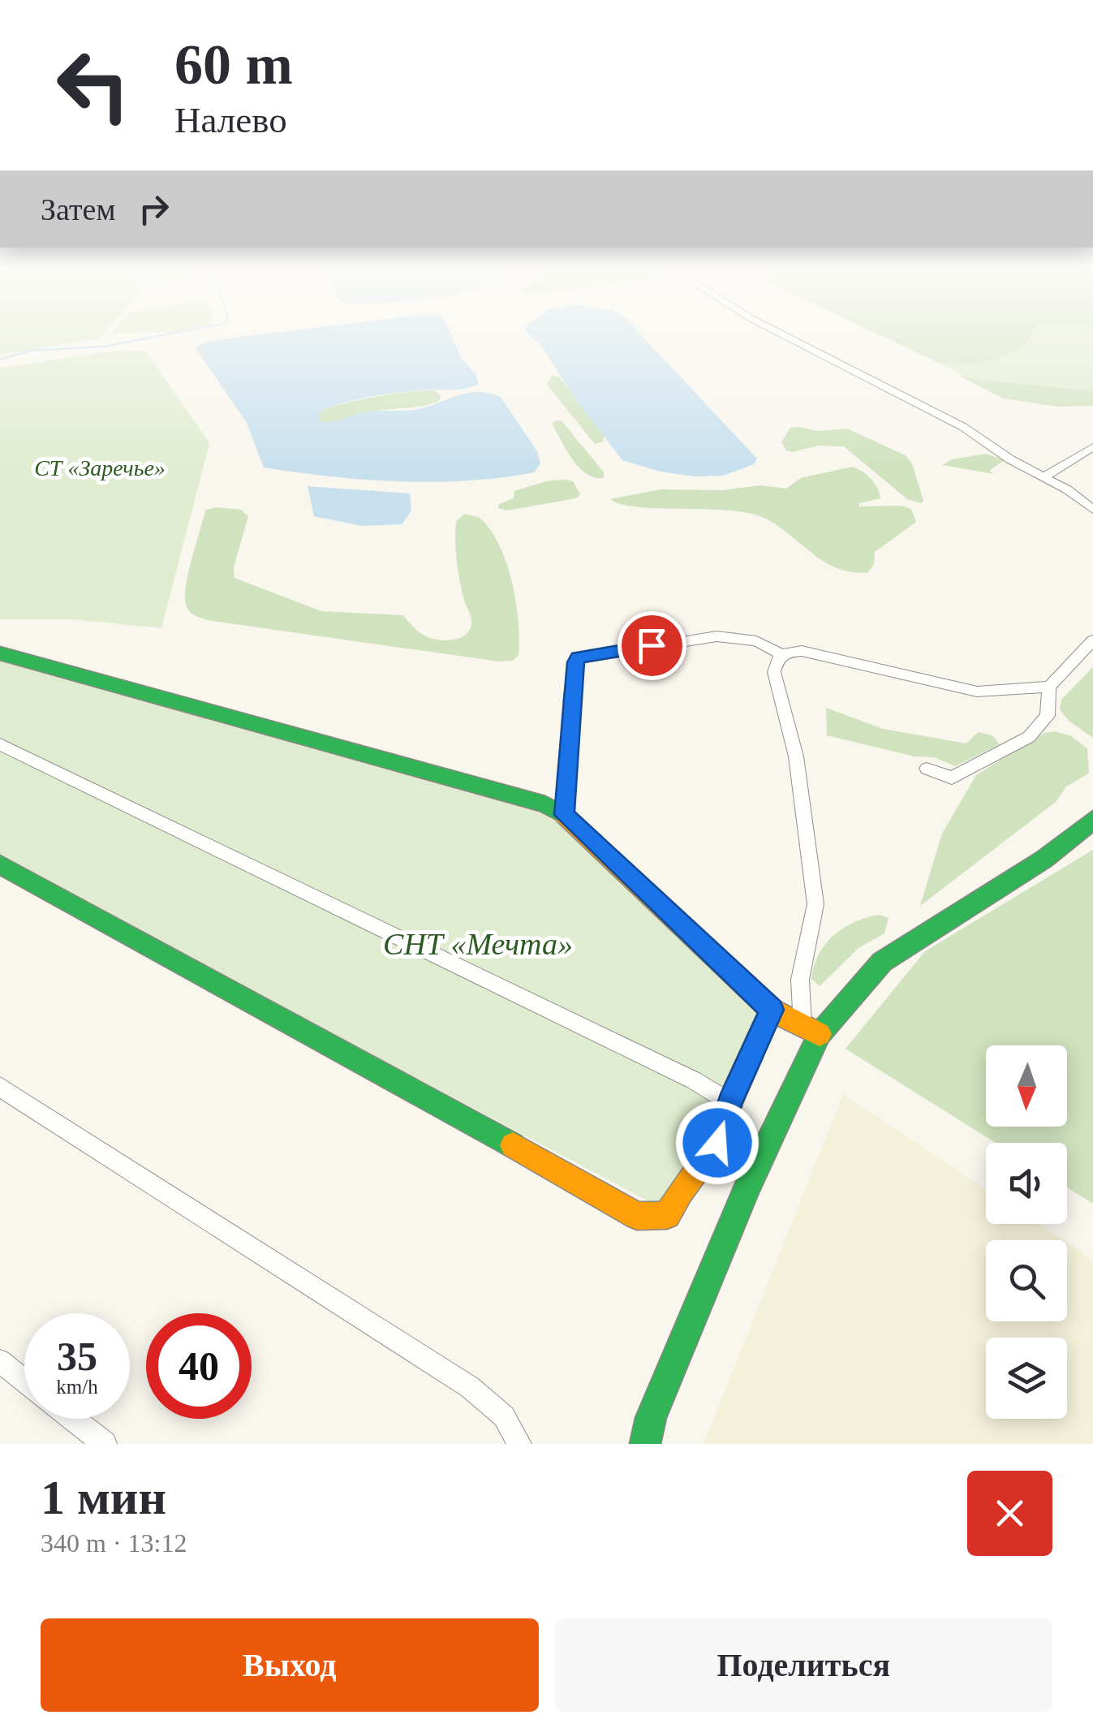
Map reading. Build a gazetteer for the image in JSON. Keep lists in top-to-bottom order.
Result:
{
  "parks": ["СТ «Заречье»", "СНТ «Мечта»"],
  "north": "bottom",
  "page": {
    "turn": ["60 m", "Налево"],
    "then": "Затем",
    "speed": "35 km/h",
    "limit": "40",
    "heading": ["1 мин", "340 m · 13:12"],
    "buttons": ["Выход", "Поделиться"]
  }
}
